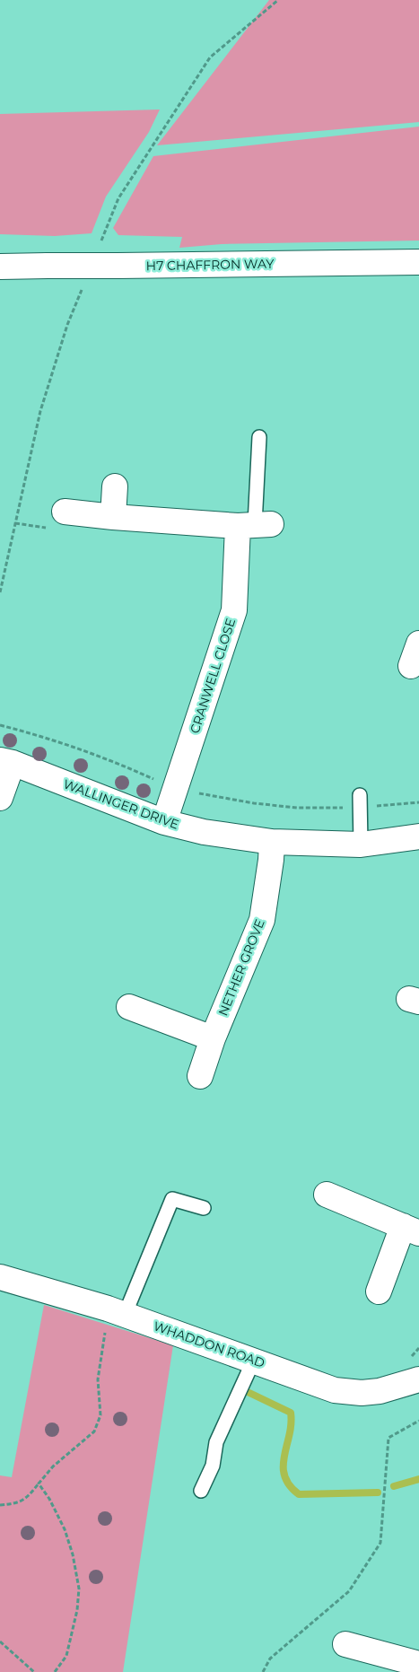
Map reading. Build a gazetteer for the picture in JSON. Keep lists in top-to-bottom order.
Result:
{
  "streets": {
    "street": [
      "H7 CHAFFRON WAY",
      "CRANWELL CLOSE",
      "WALLINGER DRIVE",
      "NETHER GROVE",
      "WHADDON ROAD"
    ]
  },
  "crossings": [
    ["CRANWELL CLOSE", "WALLINGER DRIVE"],
    ["WALLINGER DRIVE", "NETHER GROVE"]
  ]
}
